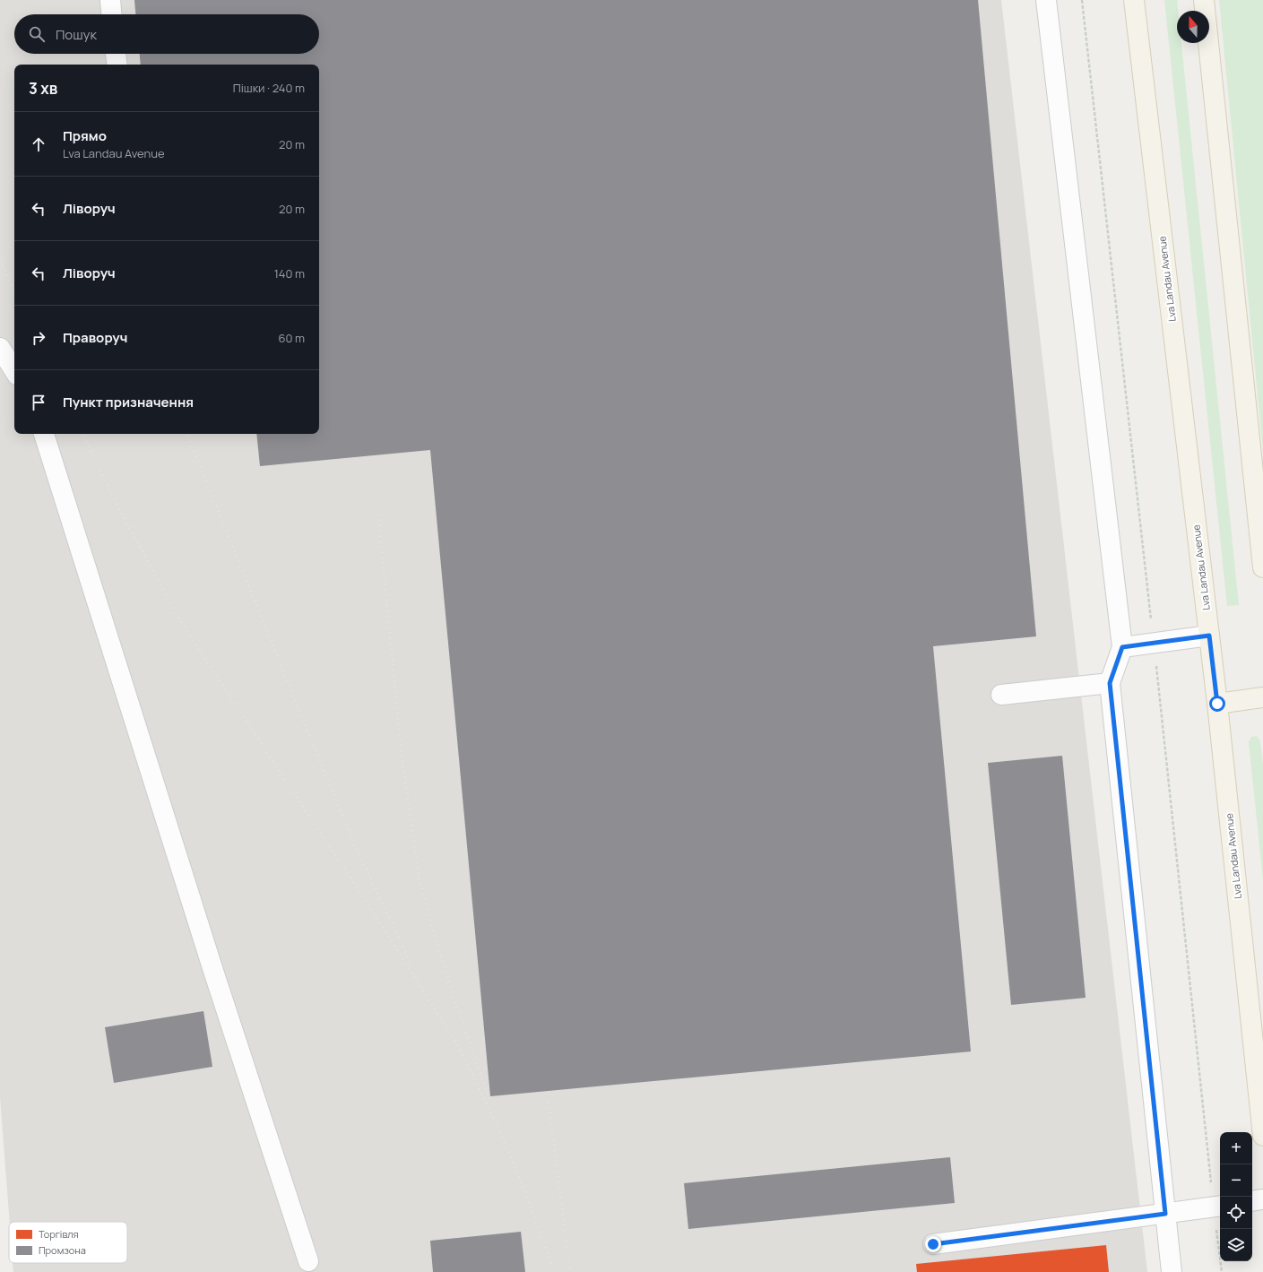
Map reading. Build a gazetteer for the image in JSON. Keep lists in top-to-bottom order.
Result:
{
  "streets": {
    "main road": ["Lva Landau Avenue"]
  },
  "legend": ["Торгівля", "Промзона"],
  "north": "top",
  "page": {
    "search": "Пошук",
    "heading": ["3 хв", "Пішки · 240 m"],
    "list": [
      ["Прямо", "Lva Landau Avenue", "20 m"],
      ["Ліворуч", "20 m"],
      ["Ліворуч", "140 m"],
      ["Праворуч", "60 m"],
      "Пункт призначення"
    ],
    "map_buttons": ["+", "−"]
  }
}
